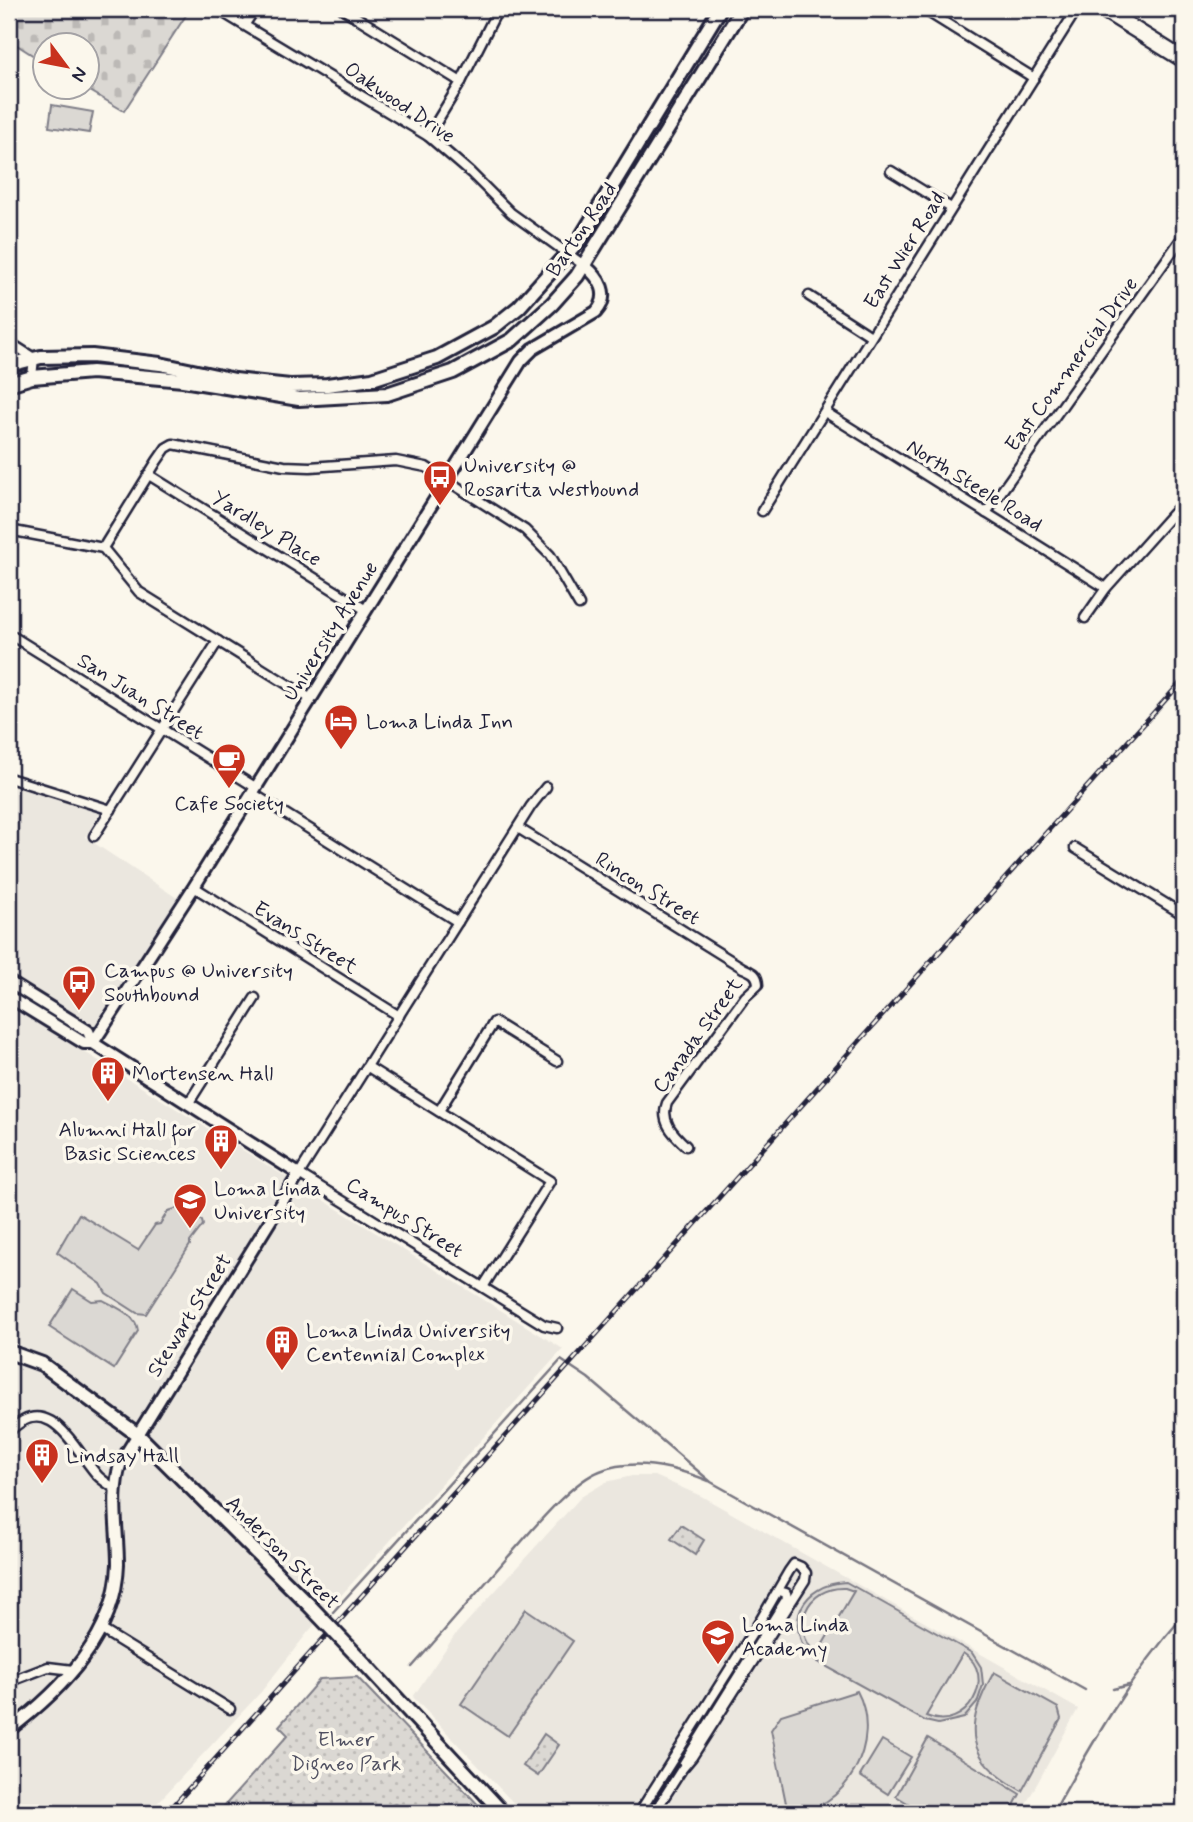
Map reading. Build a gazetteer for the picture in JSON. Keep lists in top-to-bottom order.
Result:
{
  "streets": {
    "main road": ["Barton Road", "Anderson Street"],
    "street": [
      "Oakwood Drive",
      "East Wier Road",
      "East Commercial Drive",
      "North Steele Road",
      "Yardley Place",
      "University Avenue",
      "San Juan Street",
      "Rincon Street",
      "Evans Street",
      "Canada Street",
      "Campus Street",
      "Stewart Street"
    ]
  },
  "crossings": [
    ["Oakwood Drive", "Barton Road"],
    ["Oakwood Drive", "University Avenue"],
    ["Barton Road", "University Avenue"],
    ["East Wier Road", "North Steele Road"],
    ["East Commercial Drive", "North Steele Road"],
    ["Yardley Place", "University Avenue"],
    ["University Avenue", "San Juan Street"],
    ["University Avenue", "Evans Street"],
    ["University Avenue", "Campus Street"],
    ["San Juan Street", "Stewart Street"],
    ["Rincon Street", "Canada Street"],
    ["Rincon Street", "Stewart Street"],
    ["Evans Street", "Stewart Street"],
    ["Campus Street", "Stewart Street"],
    ["Stewart Street", "Anderson Street"]
  ],
  "parks": ["Elmer Digneo Park"],
  "places": {
    "bus stop": ["University @ Rosarita Westbound", "Campus @ University Southbound"],
    "hotel": ["Loma Linda Inn"],
    "cafe": ["Cafe Society"],
    "building": [
      "Mortensen Hall",
      "Alumni Hall for Basic Sciences",
      "Loma Linda University Centennial Complex",
      "Lindsay Hall"
    ],
    "school or university": ["Loma Linda University", "Loma Linda Academy"]
  },
  "north": "bottom right"
}
